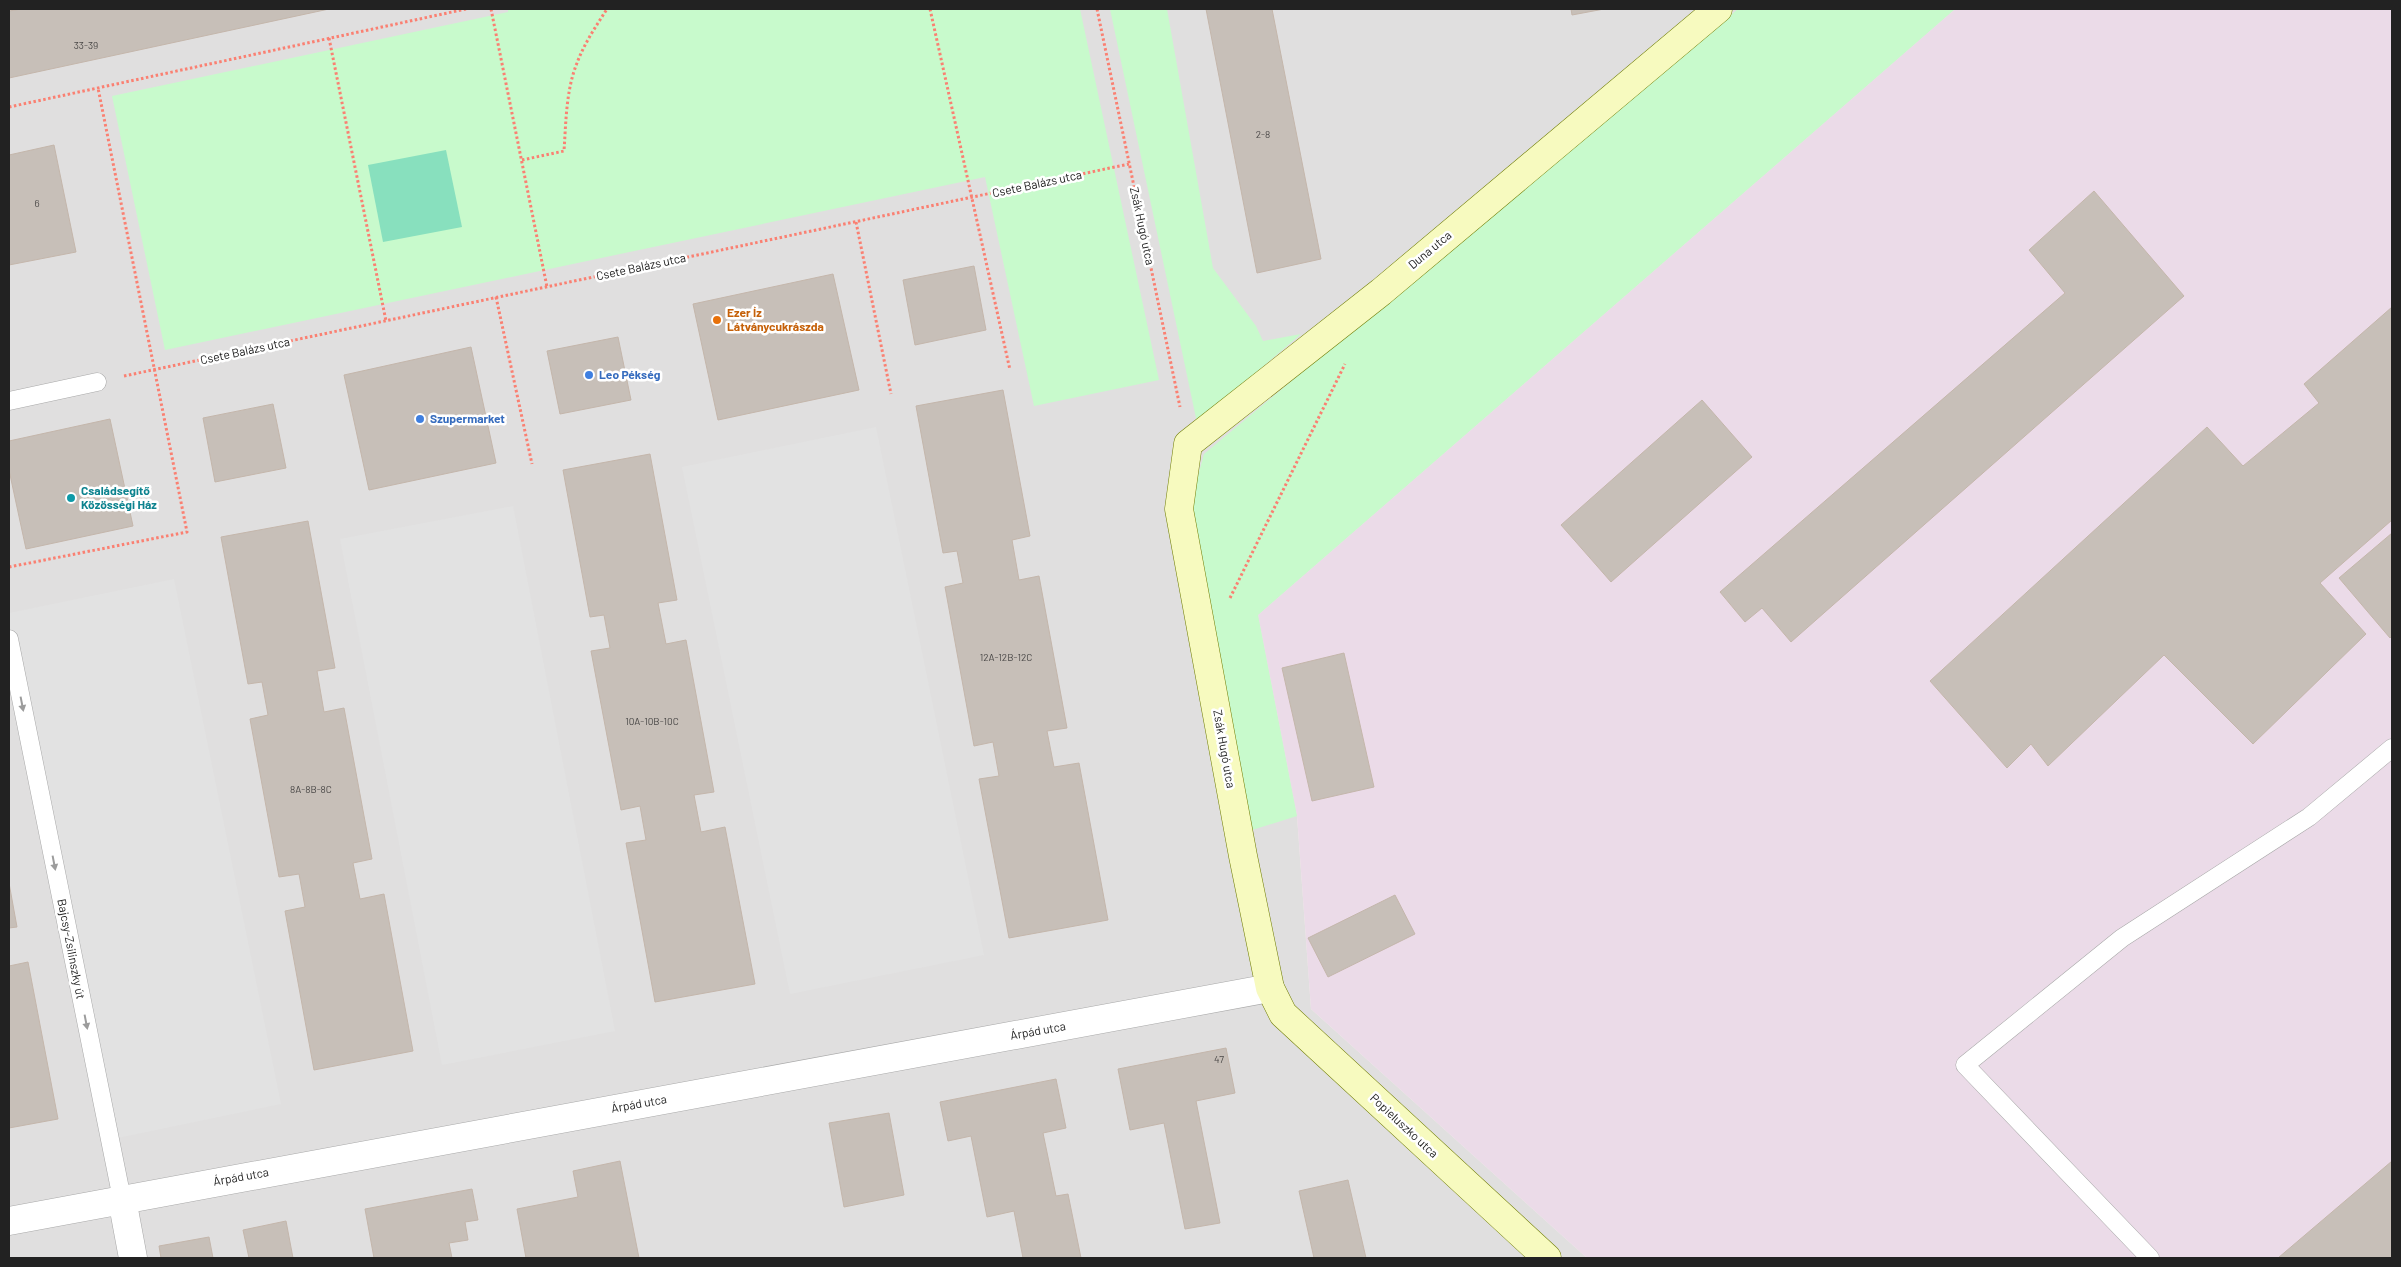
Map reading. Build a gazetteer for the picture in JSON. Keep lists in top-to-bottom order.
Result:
{
  "streets": {
    "street": [
      "Zsák Hugó utca",
      "Duna utca",
      "Bajcsy-Zsilinszky út",
      "Árpád utca",
      "Popieluszko utca"
    ],
    "path": ["Csete Balázs utca"]
  },
  "crossings": [
    ["Csete Balázs utca", "Zsák Hugó utca"],
    ["Zsák Hugó utca", "Duna utca"],
    ["Zsák Hugó utca", "Árpád utca"],
    ["Zsák Hugó utca", "Popieluszko utca"],
    ["Bajcsy-Zsilinszky út", "Árpád utca"],
    ["Árpád utca", "Popieluszko utca"]
  ],
  "one_way": ["Bajcsy-Zsilinszky út"],
  "places": [
    "Ezer Íz Látványcukrászda",
    "Leo Pékség",
    "Szupermarket",
    "Családsegítő Közösségi Ház"
  ],
  "house_numbers": [
    "33-39",
    "2-8",
    "6",
    "12A-12B-12C",
    "10A-10B-10C",
    "8A-8B-8C",
    "47"
  ]
}
